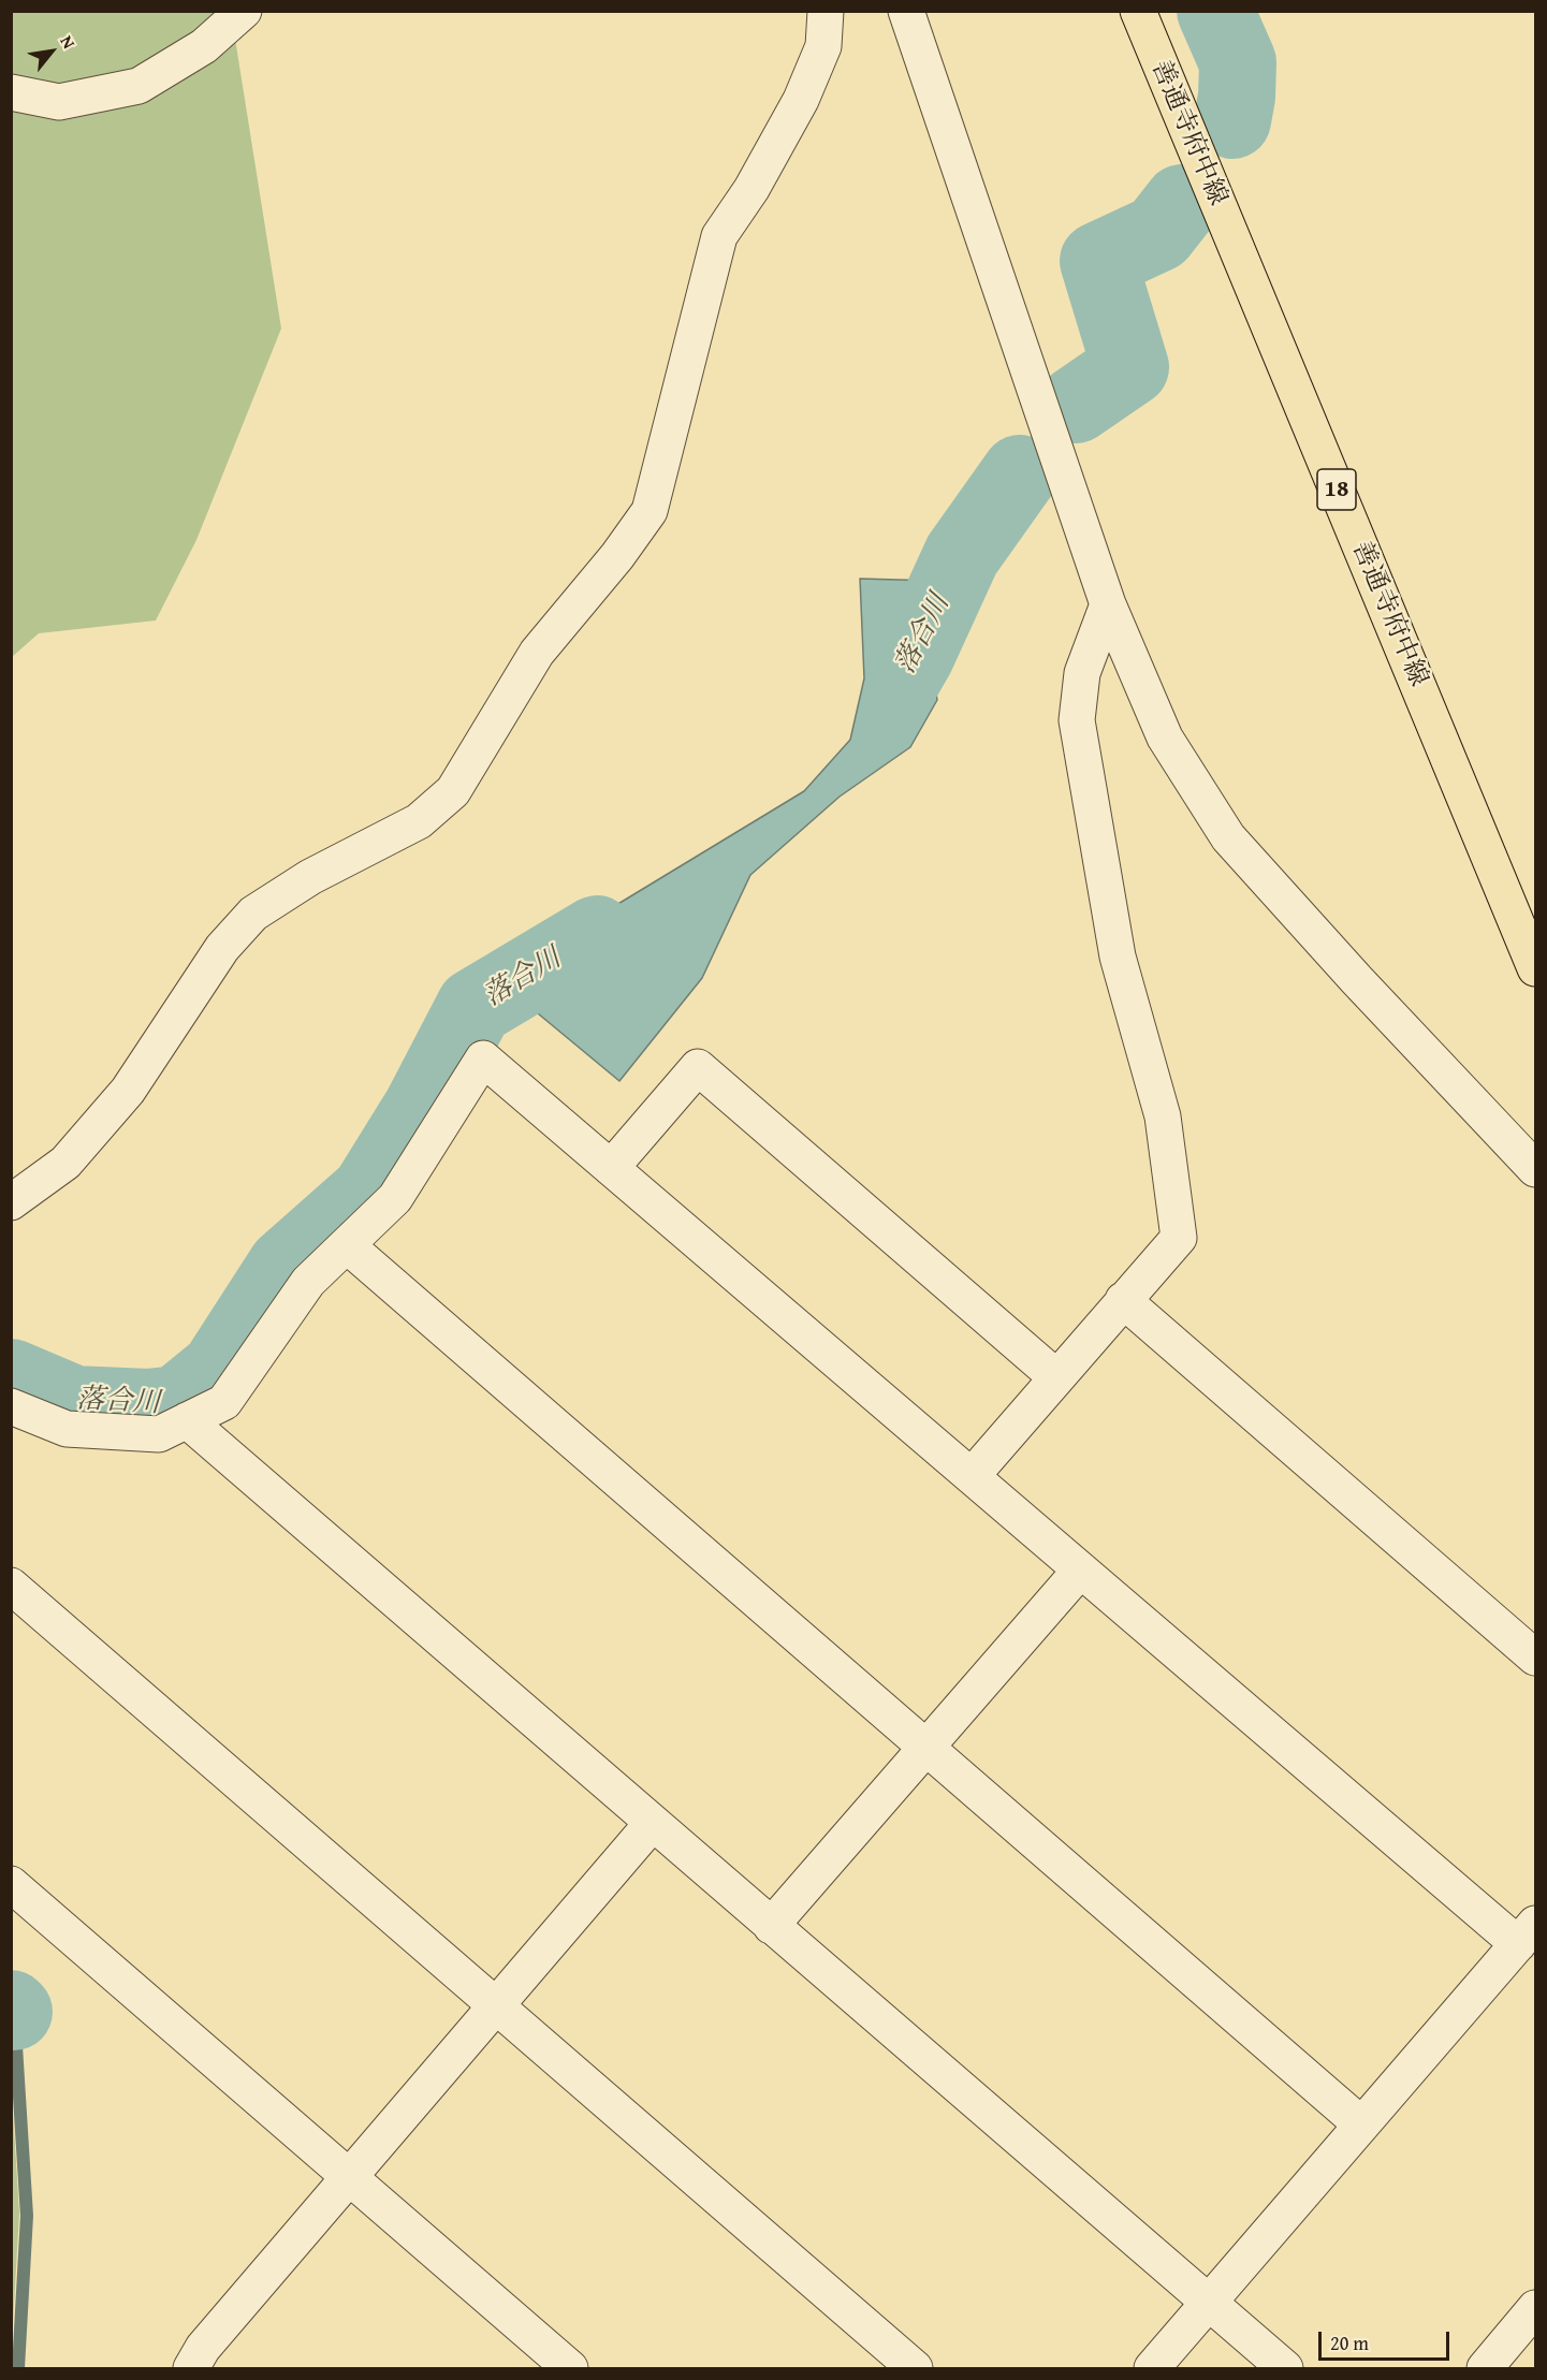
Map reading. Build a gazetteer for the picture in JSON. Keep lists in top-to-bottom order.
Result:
{
  "streets": {
    "main road": ["善通寺府中線", "18"]
  },
  "water": ["落合川"],
  "scale_bar": "20 m",
  "north": "top right"
}
